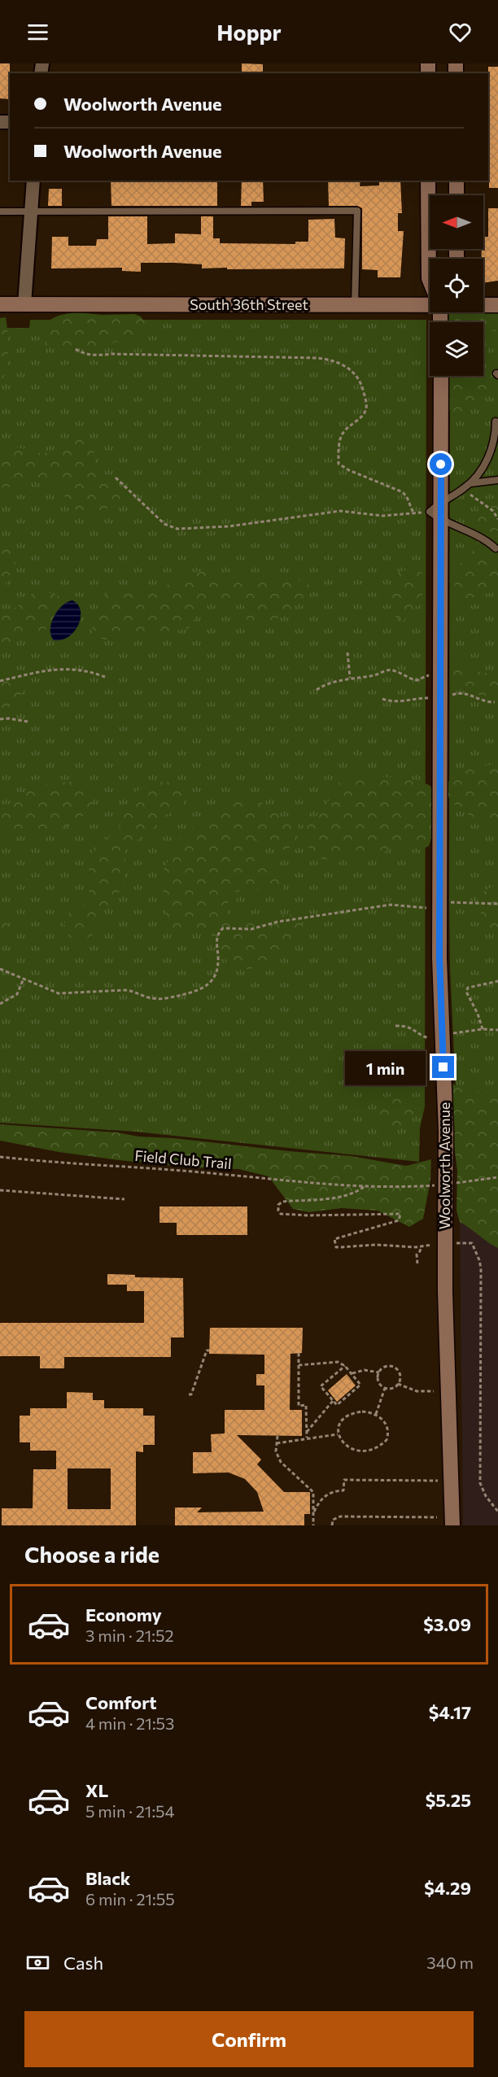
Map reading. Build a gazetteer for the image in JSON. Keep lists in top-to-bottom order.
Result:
{
  "streets": {
    "street": ["South 36th Street", "Woolworth Avenue"],
    "path": ["Field Club Trail"]
  },
  "north": "left",
  "page": {
    "header": "Hoppr",
    "banner": ["Woolworth Avenue", "Woolworth Avenue"],
    "bubble": "1 min",
    "heading": "Choose a ride",
    "list": [
      {
        "name": "Economy",
        "note": "3 min · 21:52",
        "value": "$3.09"
      },
      {
        "name": "Comfort",
        "note": "4 min · 21:53",
        "value": "$4.17"
      },
      {
        "name": "XL",
        "note": "5 min · 21:54",
        "value": "$5.25"
      },
      {
        "name": "Black",
        "note": "6 min · 21:55",
        "value": "$4.29"
      }
    ],
    "pay": ["Cash", "340 m"],
    "buttons": "Confirm"
  }
}
